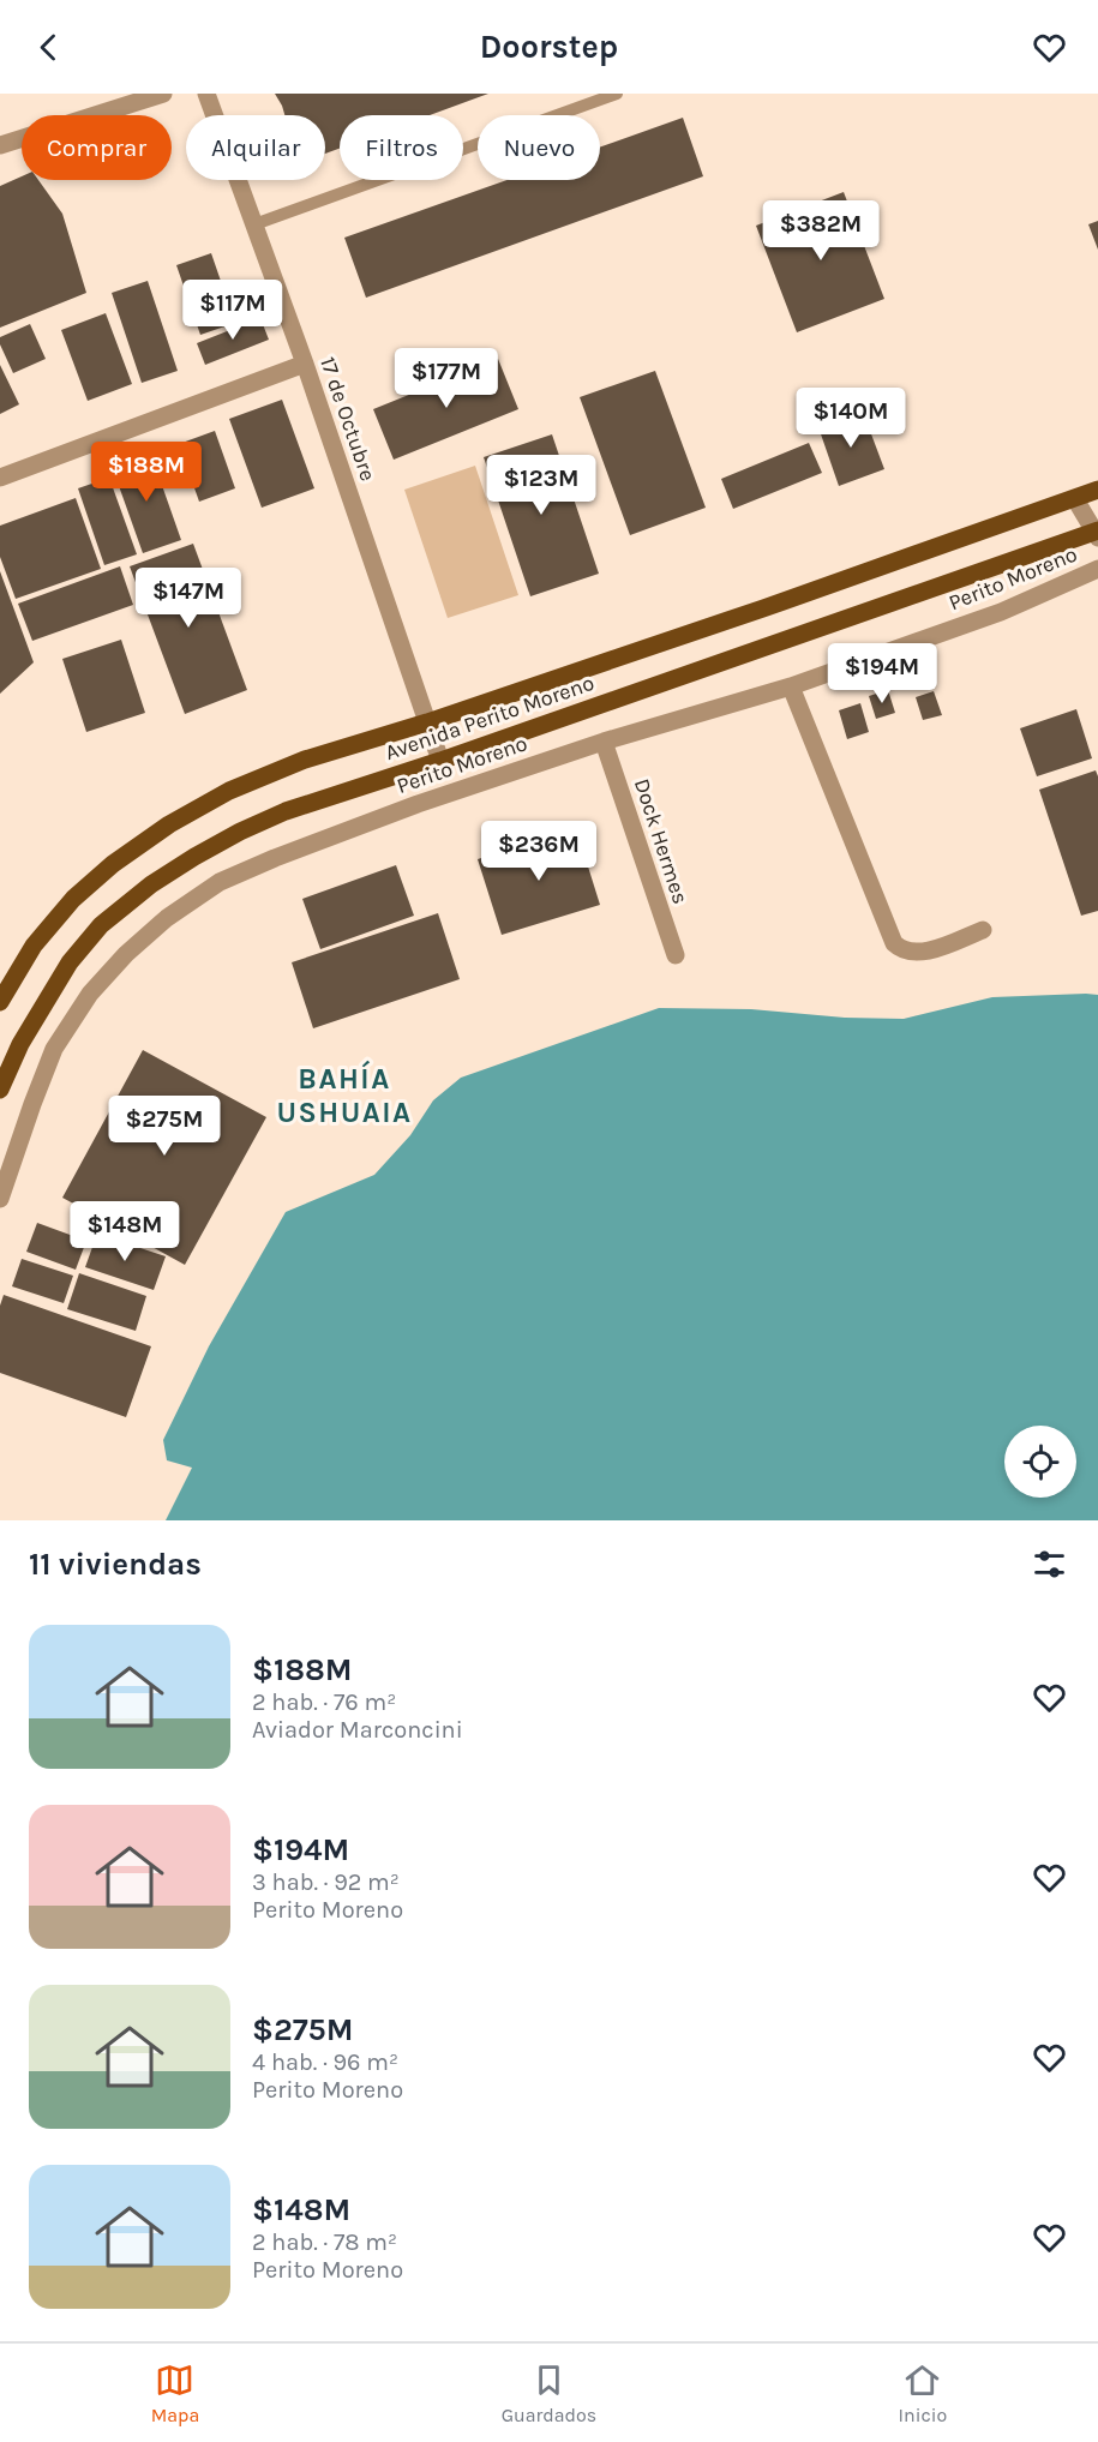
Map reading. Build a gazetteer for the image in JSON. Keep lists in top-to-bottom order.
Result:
{
  "streets": {
    "main road": ["Avenida Perito Moreno"],
    "street": ["17 de Octubre", "Perito Moreno", "Dock Hermes"]
  },
  "crossings": [
    ["17 de Octubre", "Avenida Perito Moreno"],
    ["Perito Moreno", "Dock Hermes"]
  ],
  "districts": ["BAHÍA USHUAIA"],
  "page": {
    "header": "Doorstep",
    "chip": [
      "Comprar",
      "Alquilar",
      "Filtros",
      "Nuevo"
    ],
    "price": [
      "$382M",
      "$117M",
      "$177M",
      "$140M",
      "$188M",
      "$123M",
      "$147M",
      "$194M",
      "$236M",
      "$275M",
      "$148M"
    ],
    "heading": "11 viviendas",
    "list": [
      {
        "name": "$188M",
        "note": "2 hab. · 76 m² · Aviador Marconcini"
      },
      {
        "name": "$194M",
        "note": "3 hab. · 92 m² · Perito Moreno"
      },
      {
        "name": "$275M",
        "note": "4 hab. · 96 m² · Perito Moreno"
      },
      {
        "name": "$148M",
        "note": "2 hab. · 78 m² · Perito Moreno"
      }
    ],
    "tabs": ["Mapa", "Guardados", "Inicio"]
  }
}
